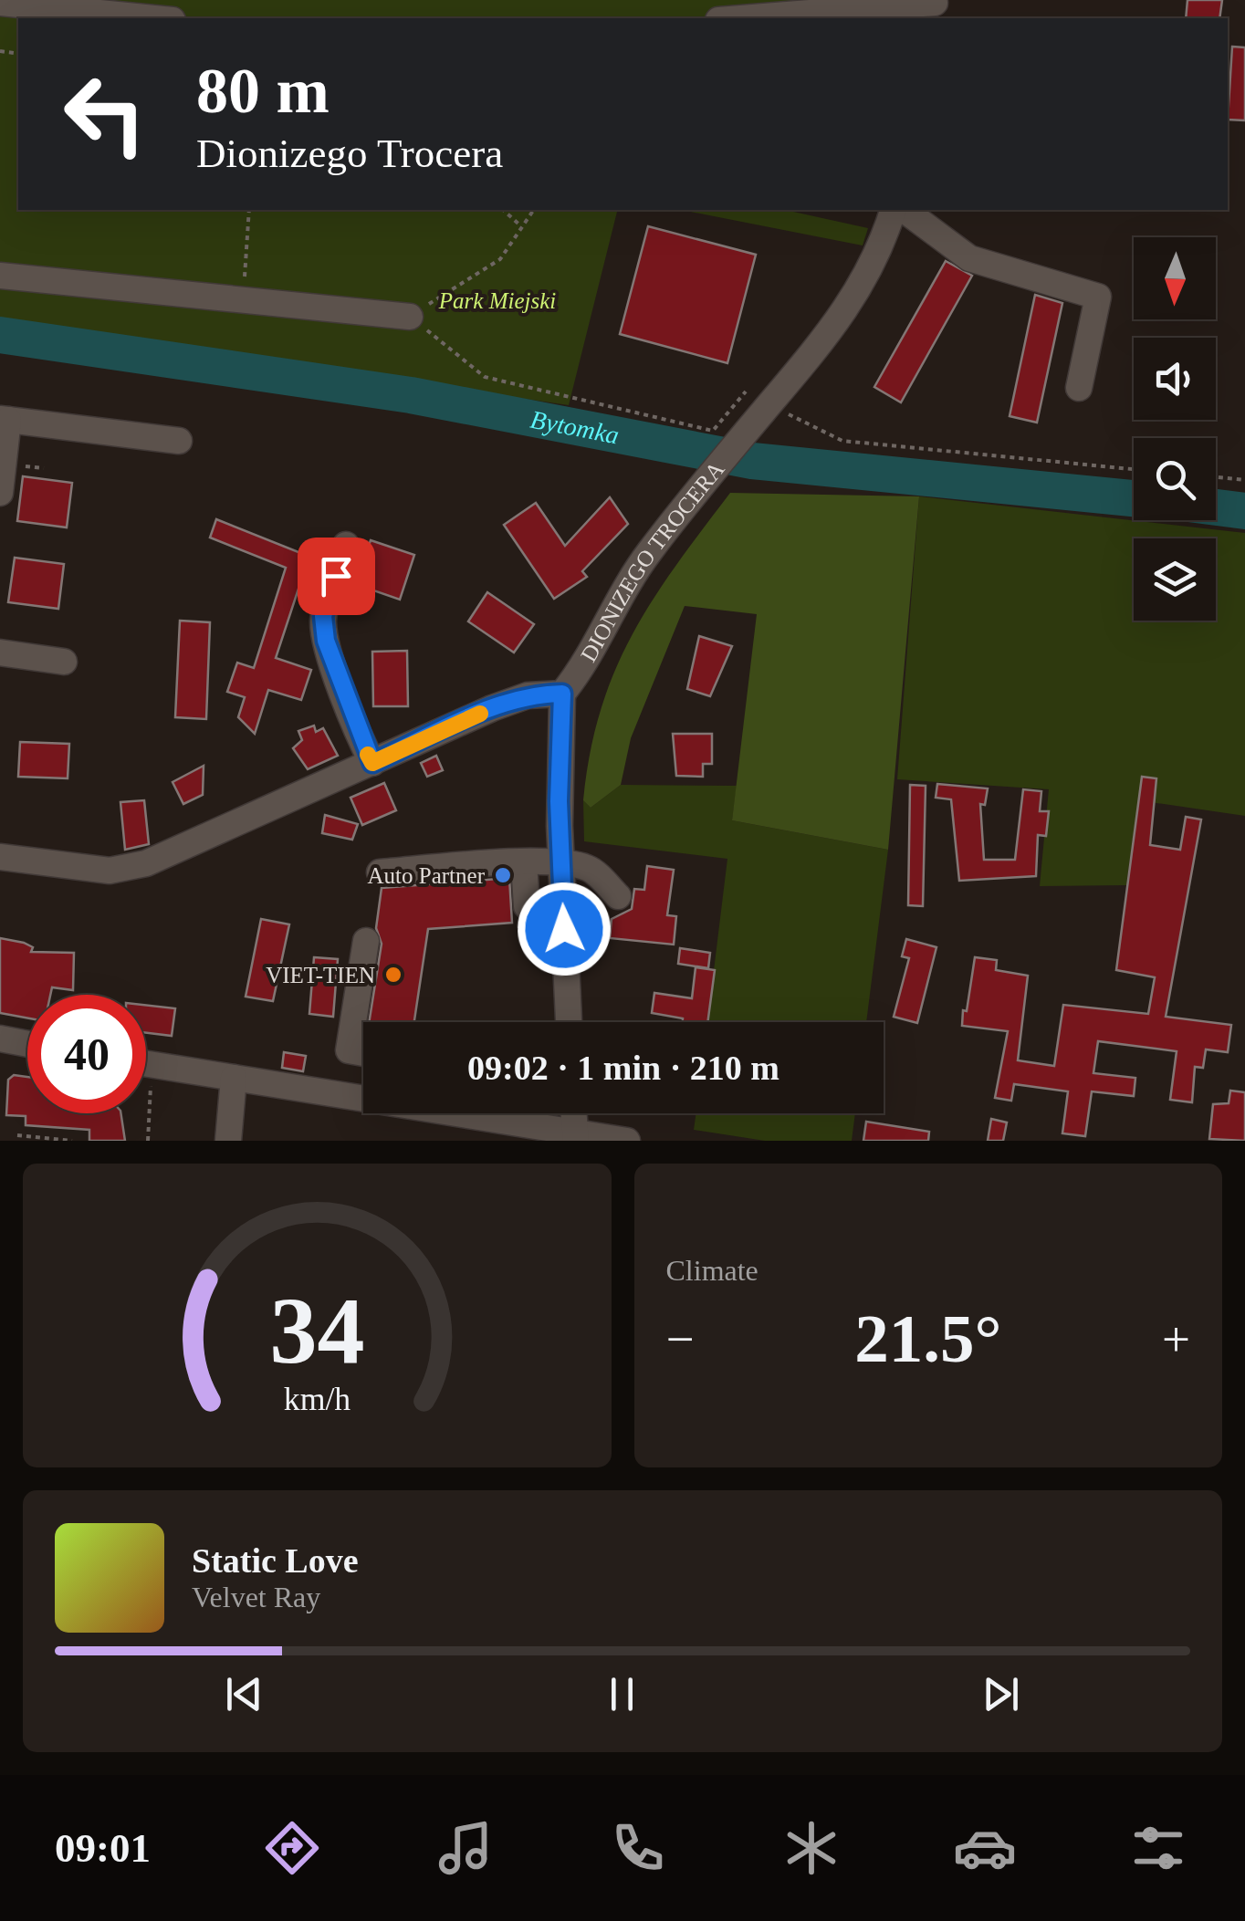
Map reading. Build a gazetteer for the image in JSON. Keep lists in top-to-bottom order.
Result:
{
  "streets": {
    "street": ["DIONIZEGO TROCERA"]
  },
  "water": ["Bytomka"],
  "parks": ["Park Miejski"],
  "places": ["Auto Partner", "VIET-TIEN"],
  "north": "bottom",
  "page": {
    "turn": ["80 m", "Dionizego Trocera"],
    "limit": "40",
    "trip": "09:02 · 1 min · 210 m",
    "tile": "Climate",
    "heat": ["−", "21.5°", "+"],
    "song": ["Static Love", "Velvet Ray"],
    "tabs": "09:01",
    "gauge": ["34", "km/h"]
  }
}
